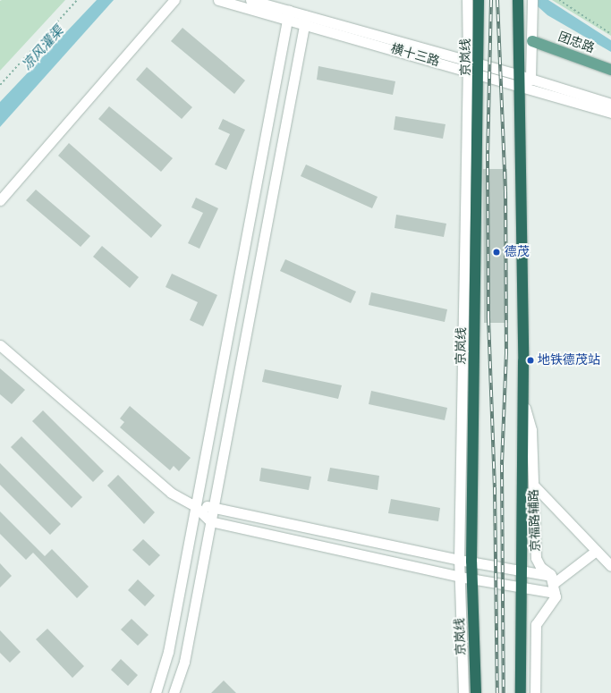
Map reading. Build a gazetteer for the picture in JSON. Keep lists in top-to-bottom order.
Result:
{
  "streets": {
    "highway": ["京岚线"],
    "main road": ["团忠路"],
    "street": ["横十三路", "京福路辅路"]
  },
  "crossings": [
    ["横十三路", "京岚线"]
  ],
  "water": ["凉风灌渠"],
  "places": ["德茂", "地铁德茂站"]
}
